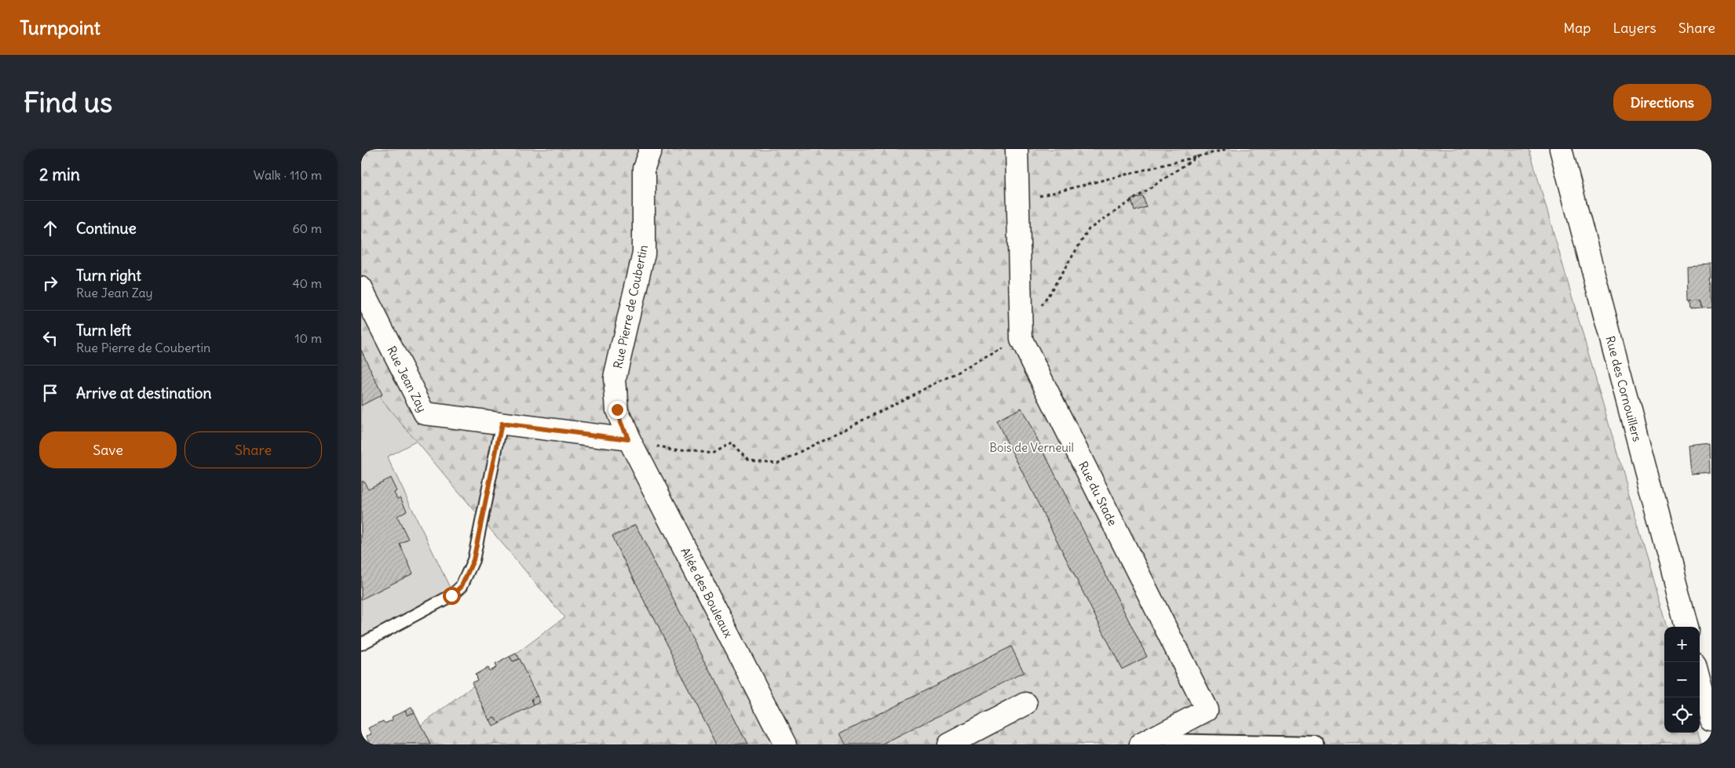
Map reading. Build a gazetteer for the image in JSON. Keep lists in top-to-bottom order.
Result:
{
  "streets": {
    "street": [
      "Rue Pierre de Coubertin",
      "Rue Jean Zay",
      "Rue des Cornouillers",
      "Rue du Stade",
      "Allée des Bouleaux"
    ]
  },
  "crossings": [
    ["Rue Pierre de Coubertin", "Rue Jean Zay"],
    ["Rue Pierre de Coubertin", "Allée des Bouleaux"],
    ["Rue Jean Zay", "Allée des Bouleaux"]
  ],
  "parks": ["Bois de Verneuil"],
  "page": {
    "header": "Turnpoint",
    "nav": ["Map", "Layers", "Share"],
    "buttons": [
      "Directions",
      ["Save", "Share"]
    ],
    "title": "Find us",
    "heading": ["2 min", "Walk · 110 m"],
    "list": [
      ["Continue", "60 m"],
      ["Turn right", "Rue Jean Zay", "40 m"],
      ["Turn left", "Rue Pierre de Coubertin", "10 m"],
      "Arrive at destination"
    ],
    "map_buttons": ["+", "−"]
  }
}
